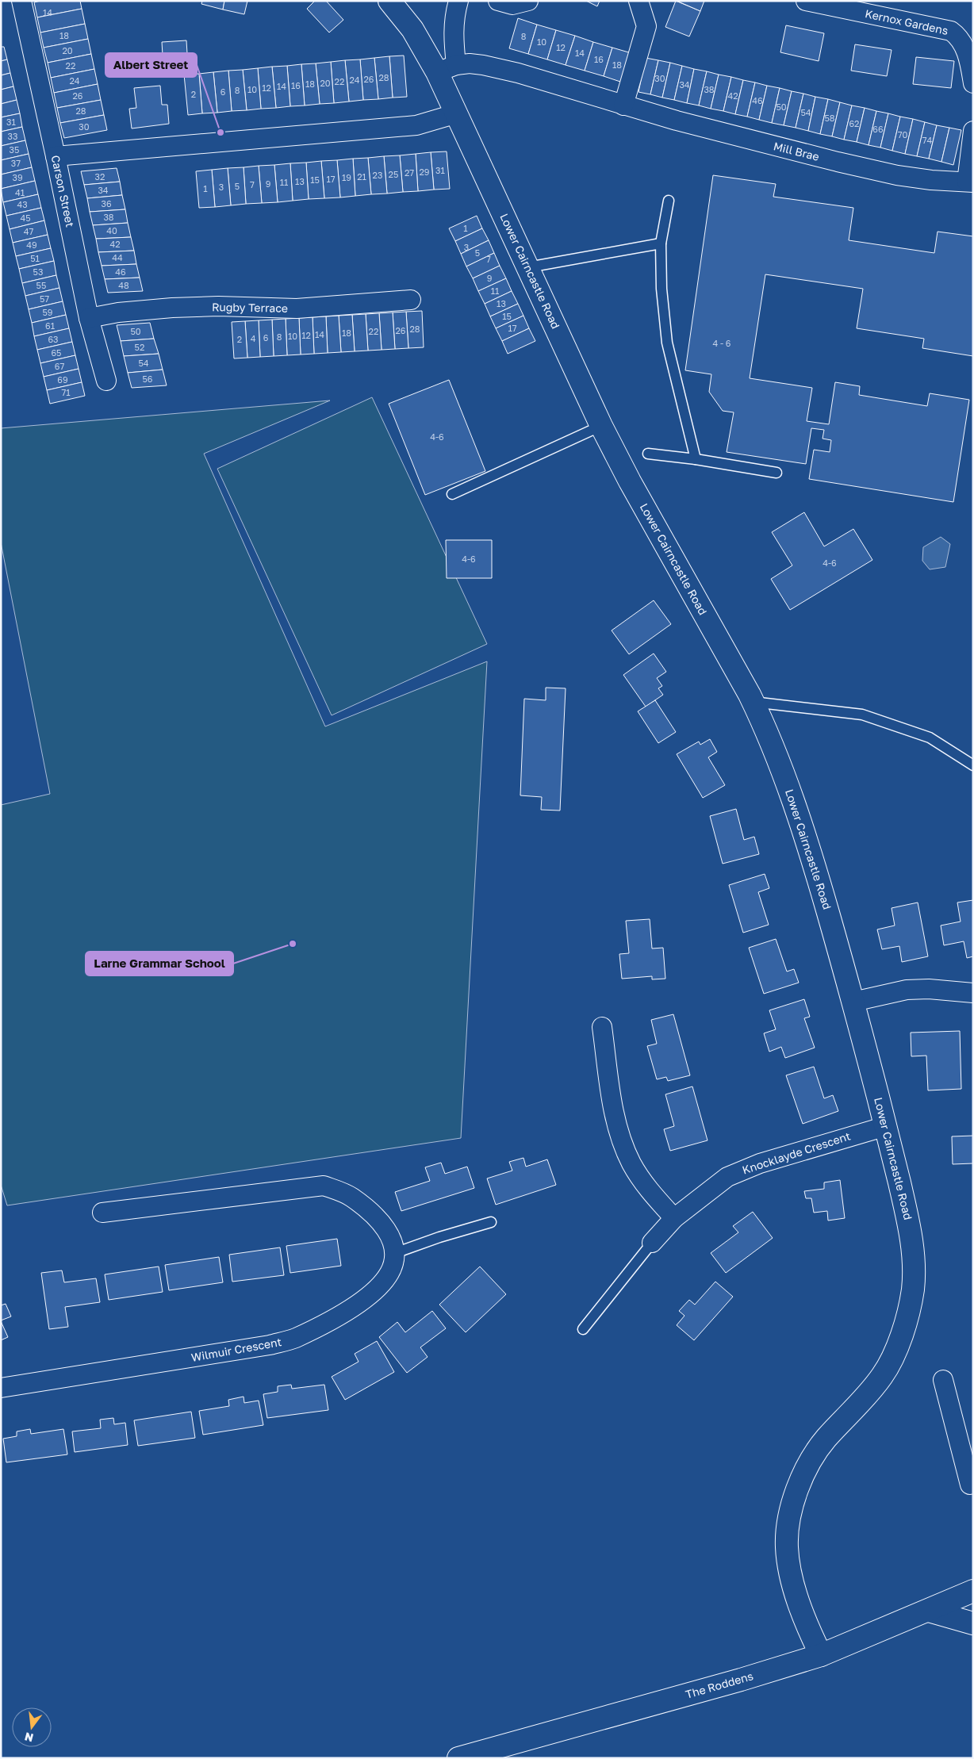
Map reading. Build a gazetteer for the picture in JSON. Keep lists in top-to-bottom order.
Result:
{
  "streets": {
    "street": [
      "Kernox Gardens",
      "Mill Brae",
      "Carson Street",
      "Lower Cairncastle Road",
      "Rugby Terrace",
      "Knocklayde Crescent",
      "Wilmuir Crescent",
      "The Roddens"
    ]
  },
  "crossings": [
    ["Mill Brae", "Lower Cairncastle Road"],
    ["Carson Street", "Rugby Terrace"],
    ["Lower Cairncastle Road", "Knocklayde Crescent"],
    ["Lower Cairncastle Road", "The Roddens"]
  ],
  "places": ["Albert Street", "Larne Grammar School"],
  "house_numbers": [
    "14",
    "18",
    "8",
    "10",
    "12",
    "20",
    "14",
    "16",
    "18",
    "22",
    "28",
    "30",
    "26",
    "24",
    "24",
    "22",
    "20",
    "18",
    "34",
    "16",
    "14",
    "12",
    "10",
    "38",
    "8",
    "6",
    "2",
    "26",
    "42",
    "46",
    "50",
    "28",
    "54",
    "58",
    "31",
    "62",
    "30",
    "66",
    "70",
    "33",
    "74",
    "35",
    "37",
    "31",
    "29",
    "27",
    "25",
    "23",
    "32",
    "21",
    "39",
    "19",
    "17",
    "15",
    "13",
    "11",
    "9",
    "7",
    "5",
    "3",
    "1",
    "34",
    "41",
    "36",
    "43",
    "38",
    "45",
    "1",
    "40",
    "47",
    "42",
    "49",
    "3",
    "5",
    "44",
    "51",
    "7",
    "53",
    "46",
    "9",
    "55",
    "48",
    "11",
    "57",
    "13",
    "59",
    "15",
    "61",
    "17",
    "28",
    "26",
    "50",
    "22",
    "18",
    "14",
    "12",
    "10",
    "8",
    "6",
    "4",
    "63",
    "2",
    "4 - 6",
    "52",
    "65",
    "54",
    "67",
    "56",
    "69",
    "71",
    "4-6",
    "4-6",
    "4-6"
  ],
  "north": "bottom"
}
